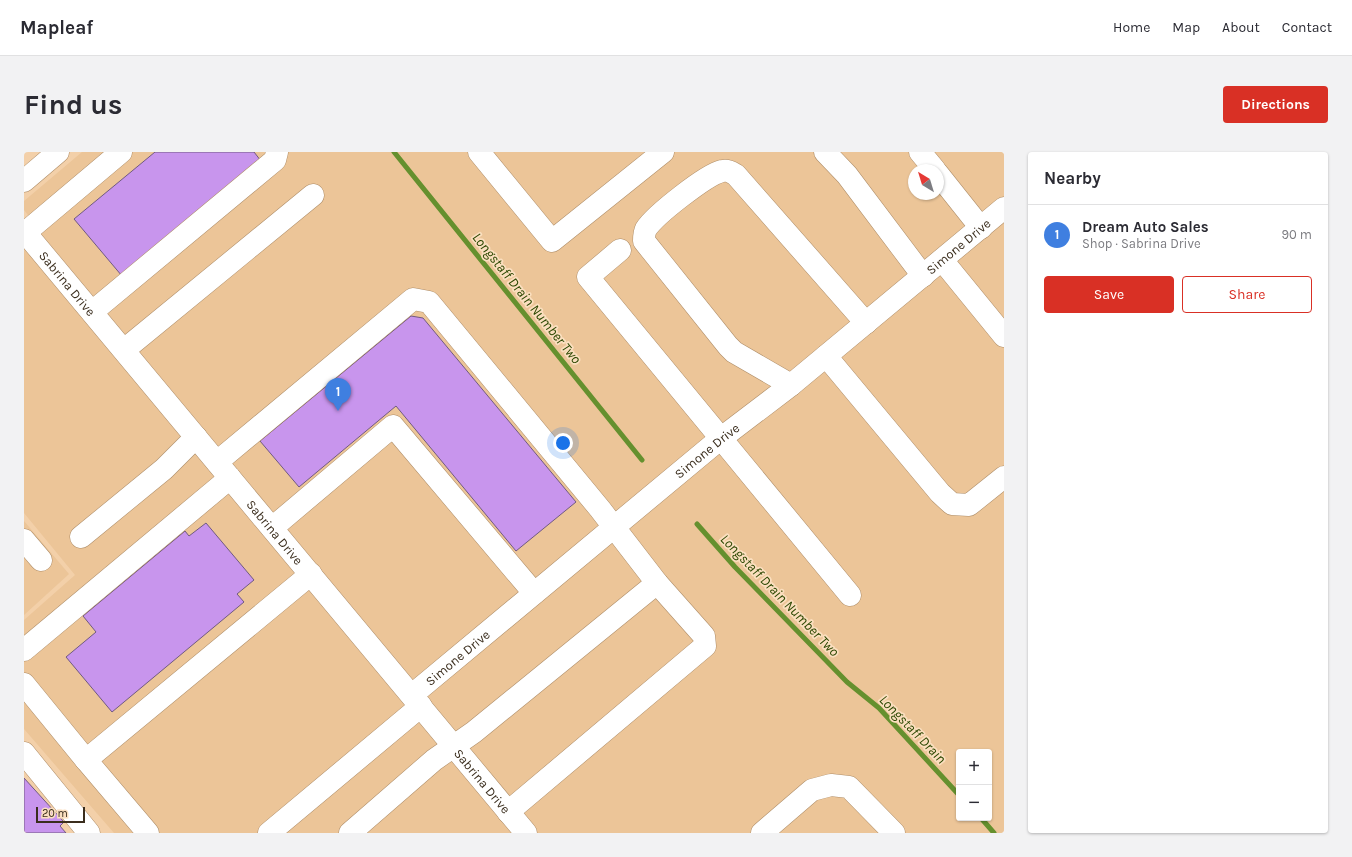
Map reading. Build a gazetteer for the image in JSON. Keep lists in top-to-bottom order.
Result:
{
  "streets": {
    "street": ["Simone Drive", "Sabrina Drive"]
  },
  "crossings": [
    ["Simone Drive", "Sabrina Drive"]
  ],
  "water": ["Longstaff Drain Number Two", "Longstaff Drain"],
  "scale_bar": "20 m",
  "north": "top left",
  "page": {
    "header": "Mapleaf",
    "nav": [
      "Home",
      "Map",
      "About",
      "Contact"
    ],
    "buttons": [
      "Directions",
      ["Save", "Share"]
    ],
    "title": "Find us",
    "heading": "Nearby",
    "list": [
      {
        "mark": "1",
        "name": "Dream Auto Sales",
        "note": "Shop · Sabrina Drive",
        "value": "90 m"
      }
    ],
    "pins": "1",
    "map_buttons": ["+", "−"],
    "scale": "20 m"
  }
}
